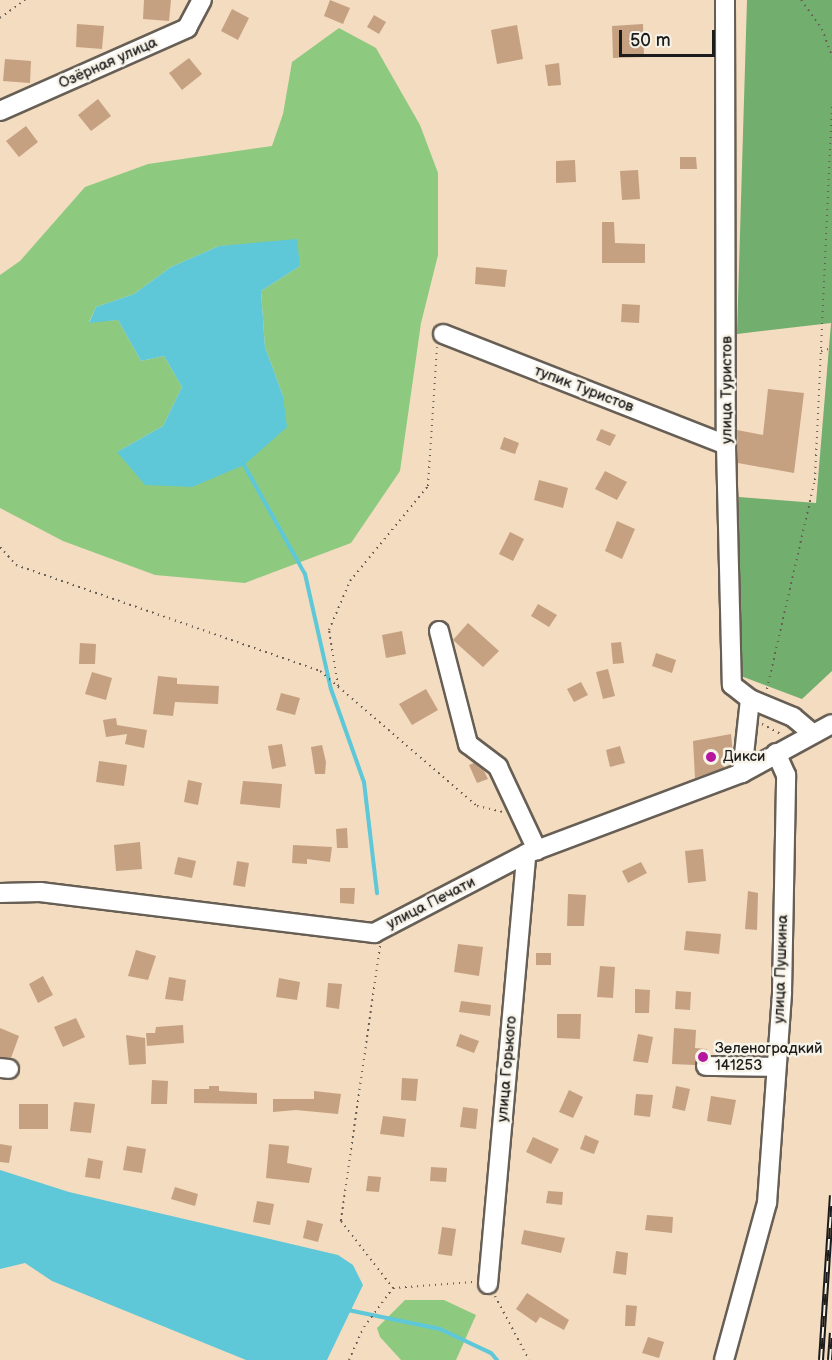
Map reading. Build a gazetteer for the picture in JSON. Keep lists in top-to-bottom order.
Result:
{
  "streets": {
    "street": [
      "Озёрная улица",
      "тупик Туристов",
      "улица Туристов",
      "улица Печати",
      "улица Пушкина",
      "улица Горького"
    ]
  },
  "crossings": [
    ["тупик Туристов", "улица Туристов"],
    ["улица Туристов", "улица Печати"],
    ["улица Печати", "улица Пушкина"],
    ["улица Печати", "улица Горького"]
  ],
  "places": ["Дикси", "Зеленоградкий 141253"],
  "scale_bar": "50 m"
}
